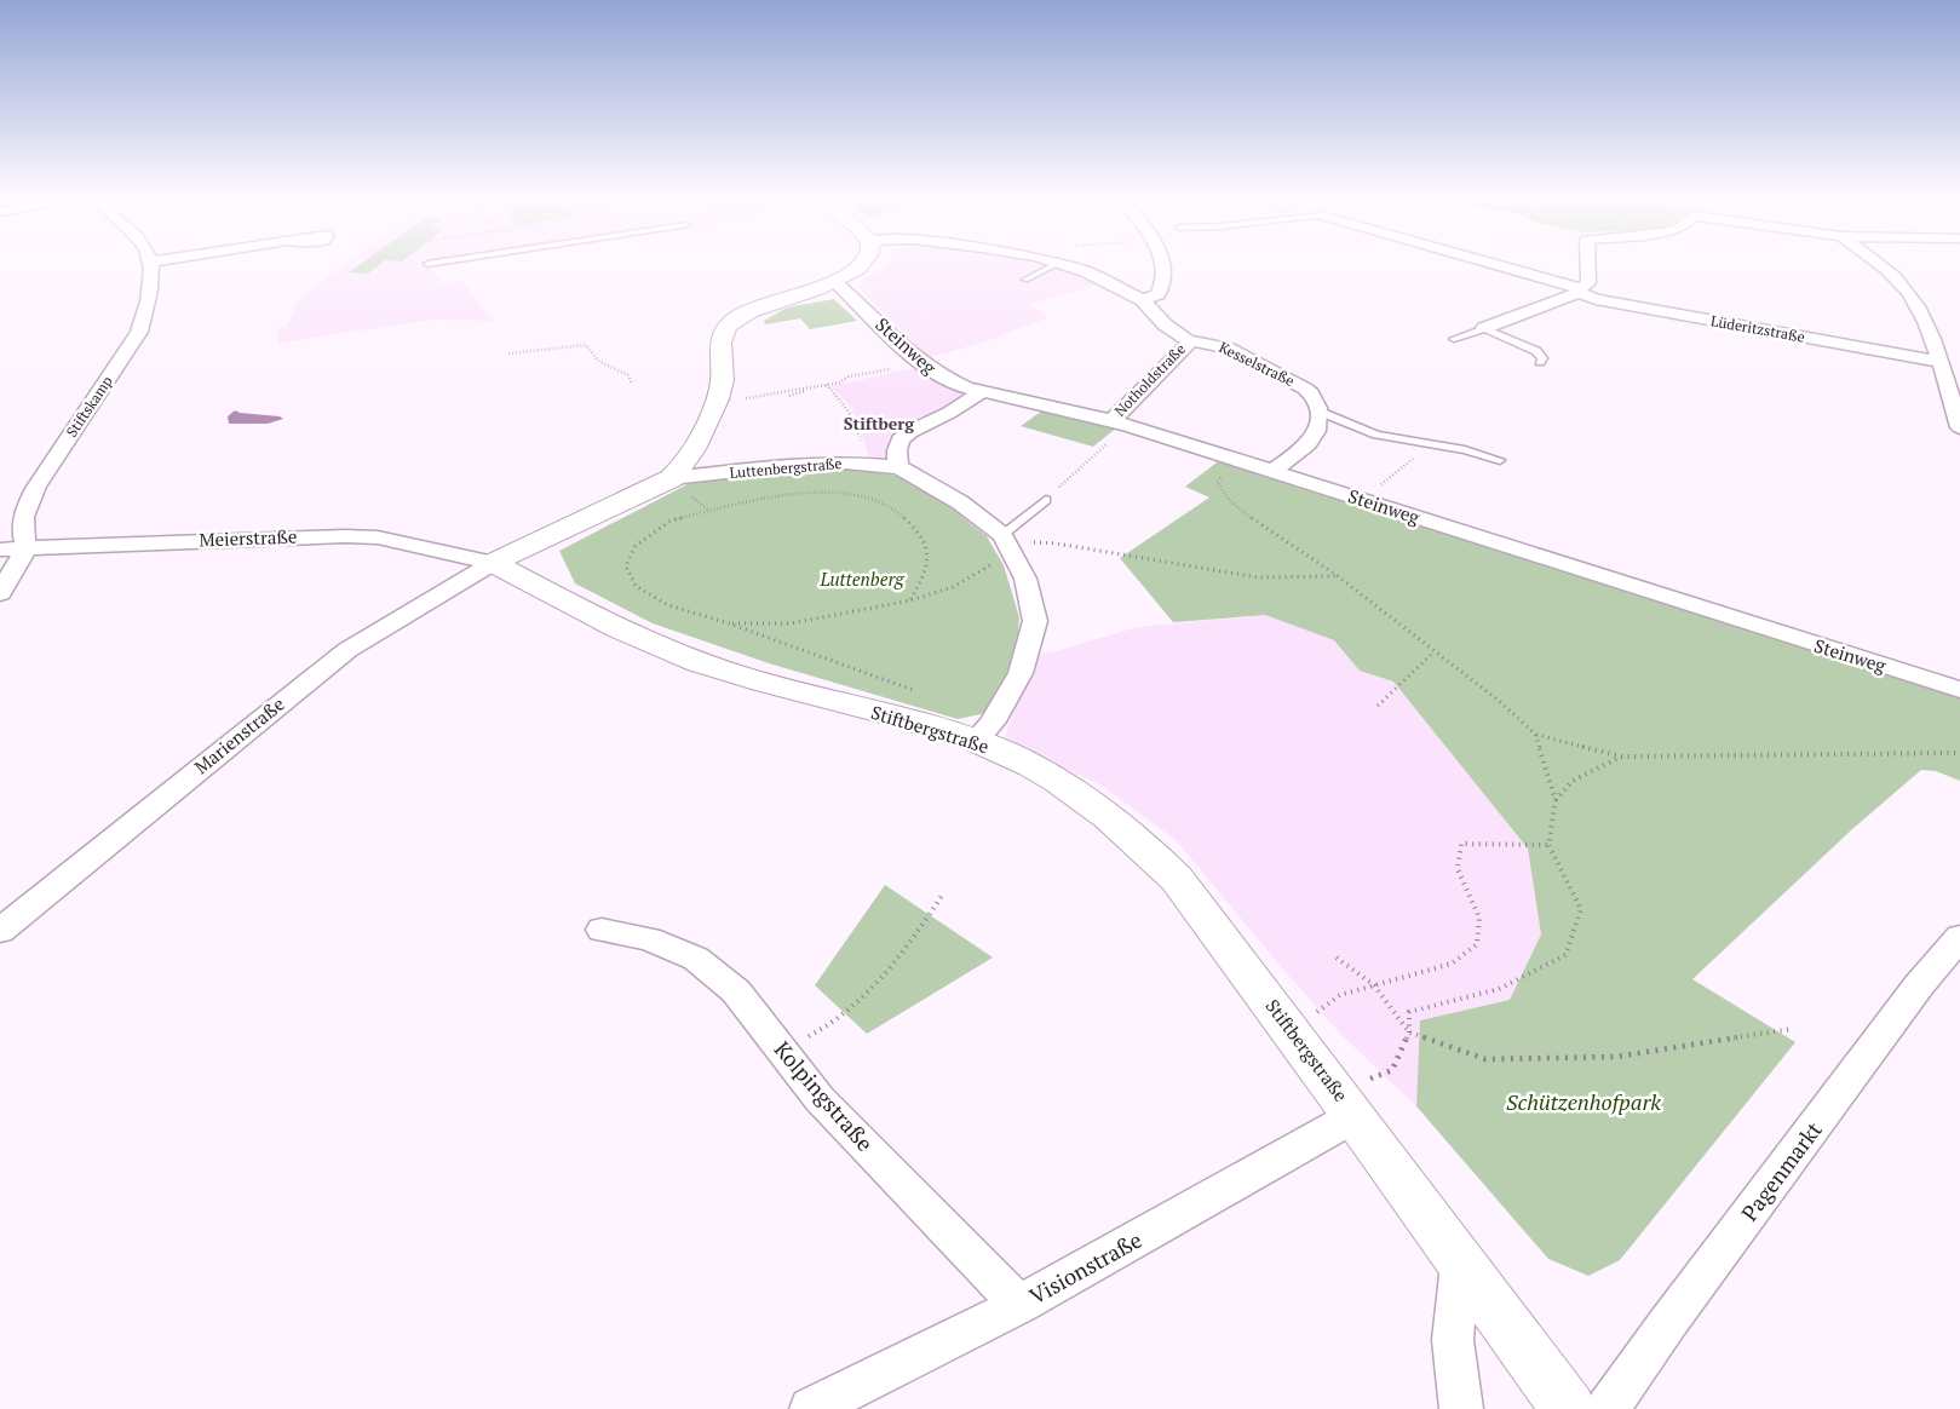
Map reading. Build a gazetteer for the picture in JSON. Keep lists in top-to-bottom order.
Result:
{
  "streets": {
    "street": [
      "Lüderitzstraße",
      "Steinweg",
      "Kesselstraße",
      "Notholdstraße",
      "Stiftskamp",
      "Luttenbergstraße",
      "Meierstraße",
      "Stiftbergstraße",
      "Marienstraße",
      "Kolpingstraße",
      "Pagenmarkt",
      "Visionstraße"
    ]
  },
  "crossings": [
    ["Steinweg", "Notholdstraße"],
    ["Kesselstraße", "Notholdstraße"],
    ["Stiftskamp", "Meierstraße"],
    ["Luttenbergstraße", "Stiftbergstraße"],
    ["Meierstraße", "Stiftbergstraße"],
    ["Meierstraße", "Marienstraße"],
    ["Stiftbergstraße", "Marienstraße"],
    ["Stiftbergstraße", "Visionstraße"],
    ["Kolpingstraße", "Visionstraße"]
  ],
  "districts": ["Stiftberg"],
  "parks": ["Luttenberg", "Schützenhofpark"]
}
